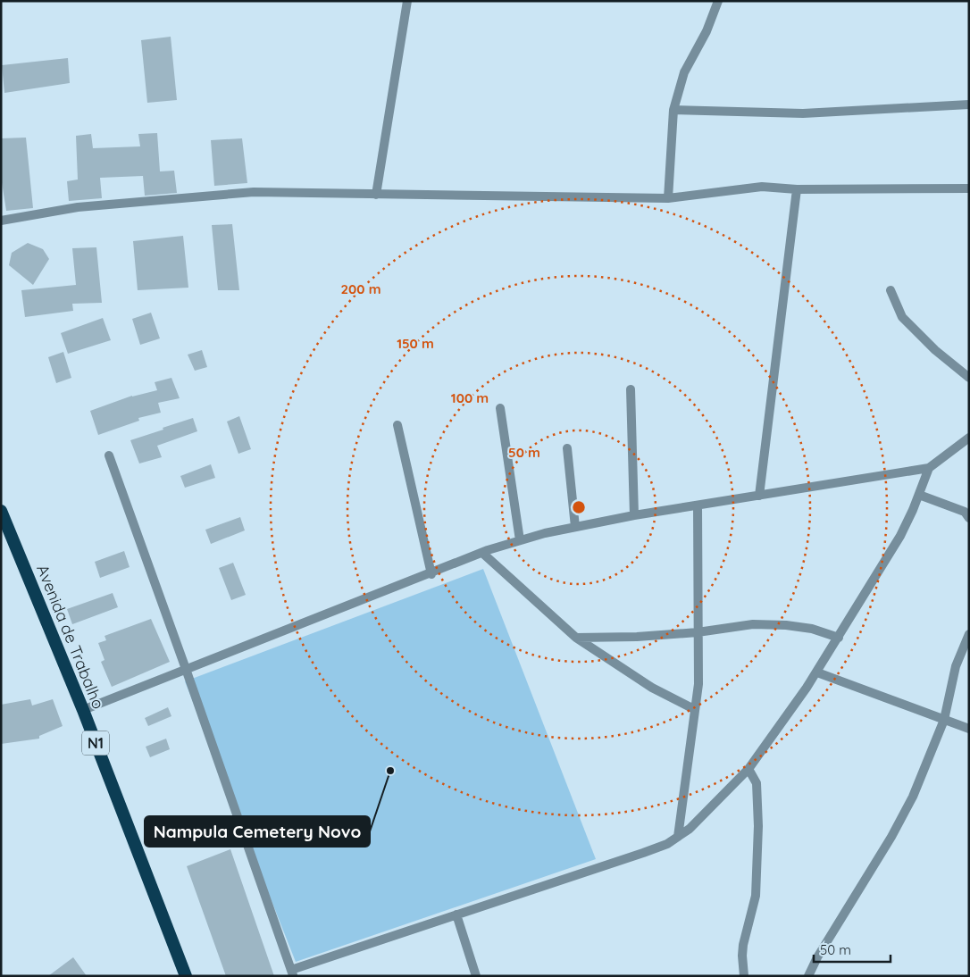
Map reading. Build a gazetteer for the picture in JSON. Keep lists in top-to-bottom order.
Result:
{
  "streets": {
    "highway": ["Avenida de Trabalho", "N1"]
  },
  "places": ["Nampula Cemetery Novo"],
  "scale_bar": "50 m",
  "rings": [
    "200 m",
    "150 m",
    "100 m",
    "50 m"
  ]
}
